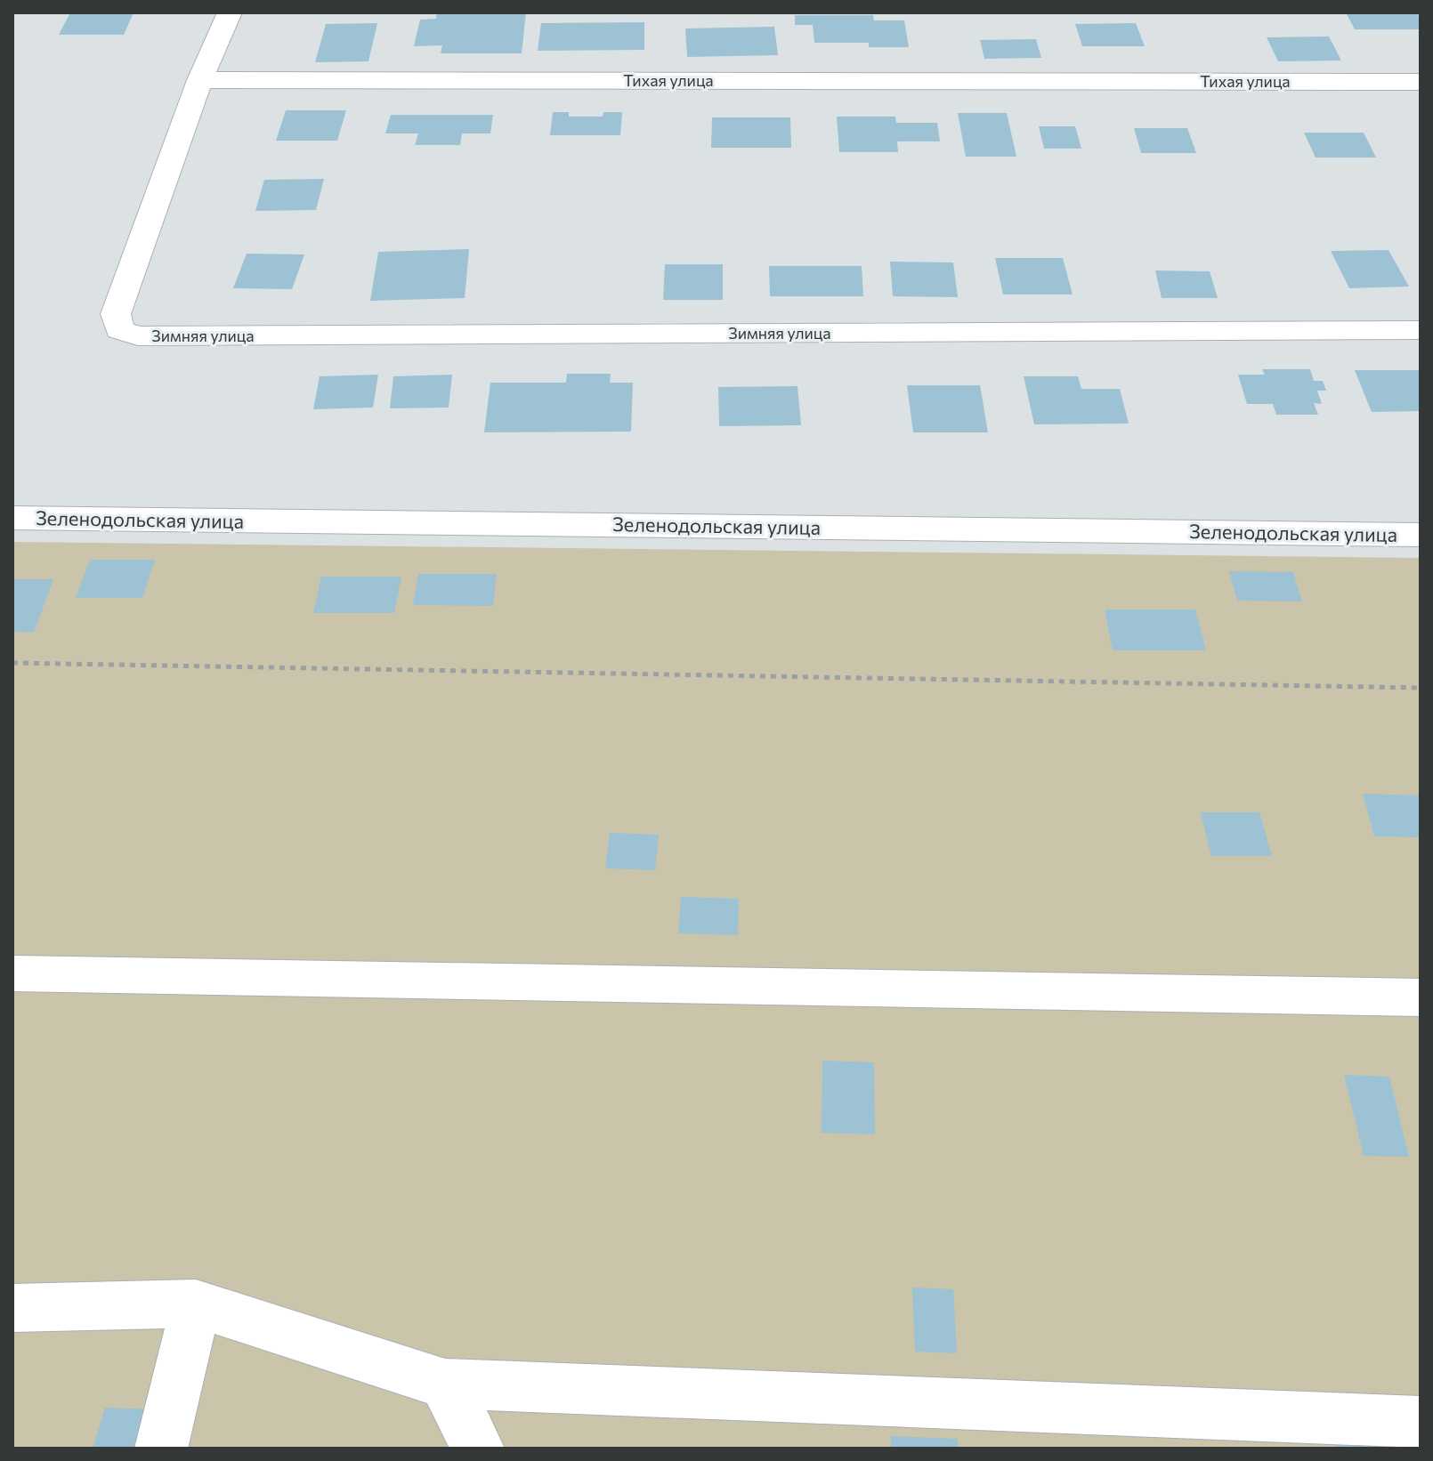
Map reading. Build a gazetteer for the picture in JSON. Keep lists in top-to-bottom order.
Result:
{
  "streets": {
    "street": ["Тихая улица", "Зимняя улица", "Зеленодольская улица"]
  },
  "crossings": [
    ["Тихая улица", "Зимняя улица"]
  ]
}
